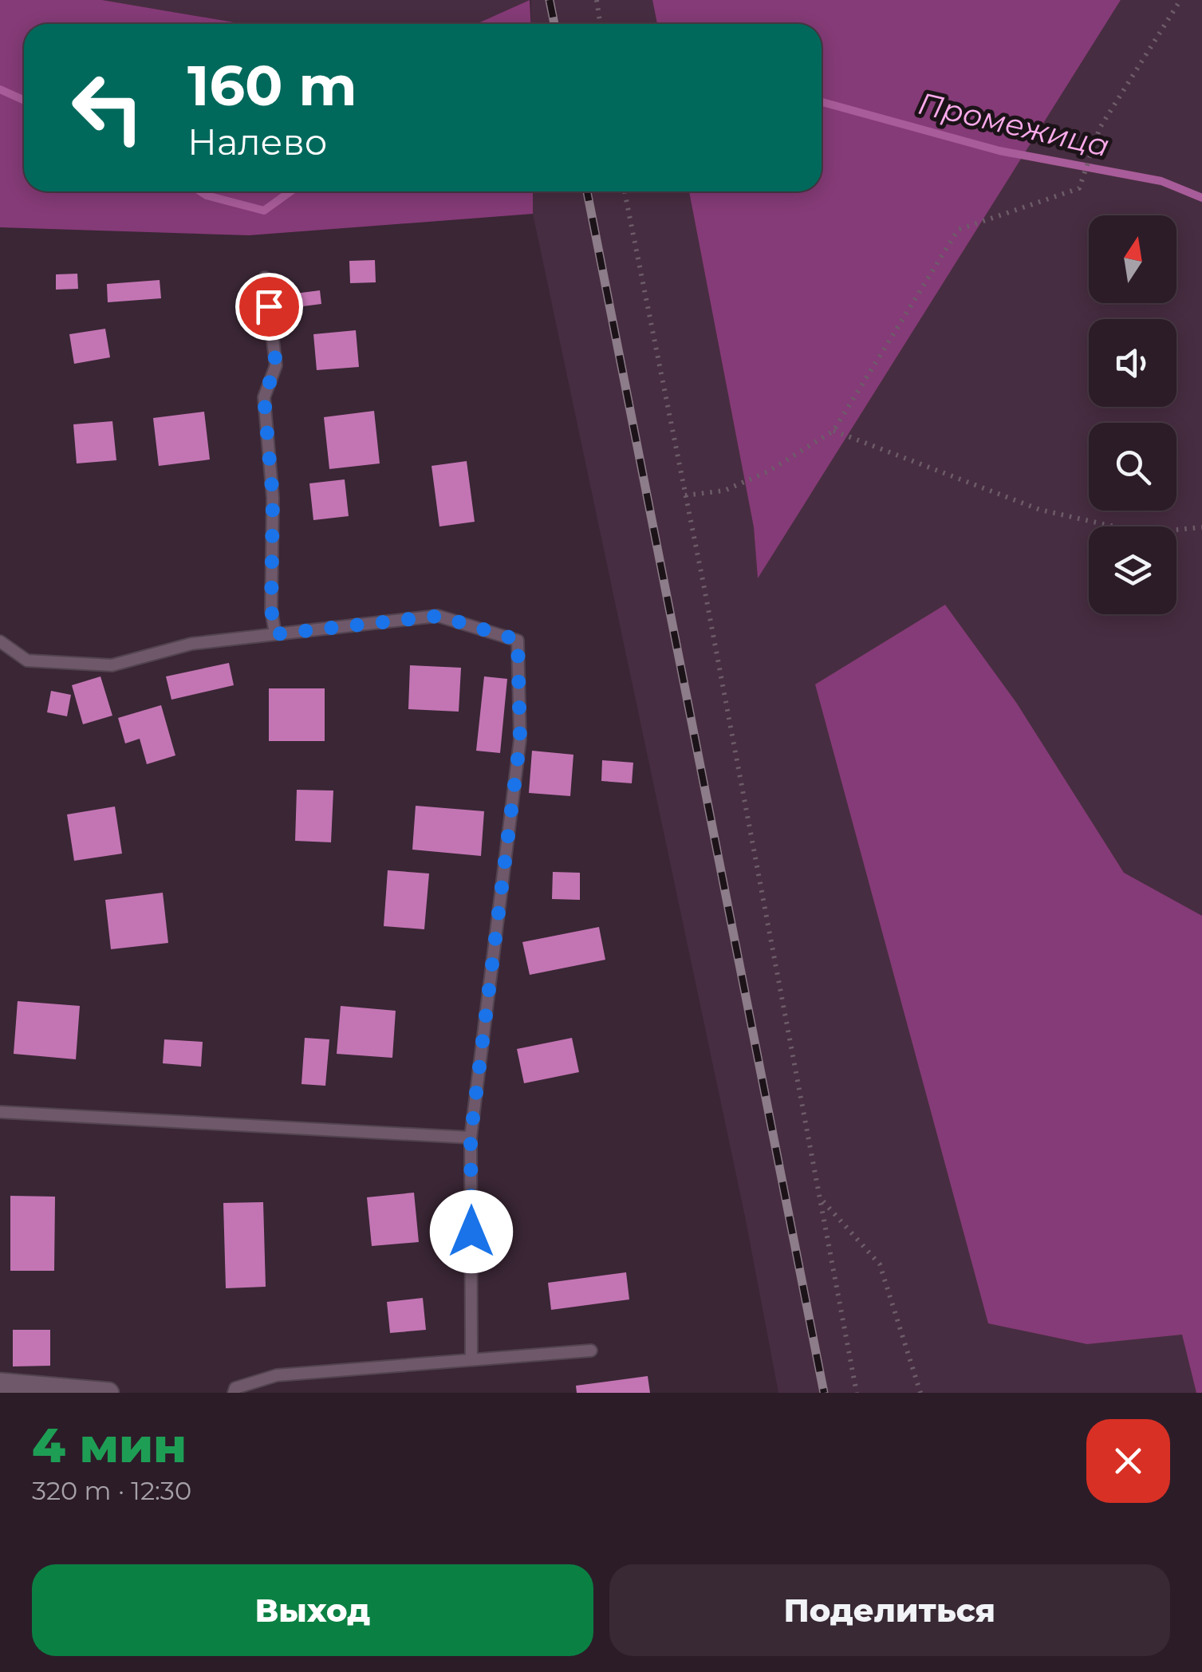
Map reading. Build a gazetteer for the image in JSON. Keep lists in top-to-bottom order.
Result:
{
  "water": ["Промежица"],
  "north": "top",
  "page": {
    "turn": ["160 m", "Налево"],
    "heading": ["4 мин", "320 m · 12:30"],
    "buttons": ["Выход", "Поделиться"]
  }
}
